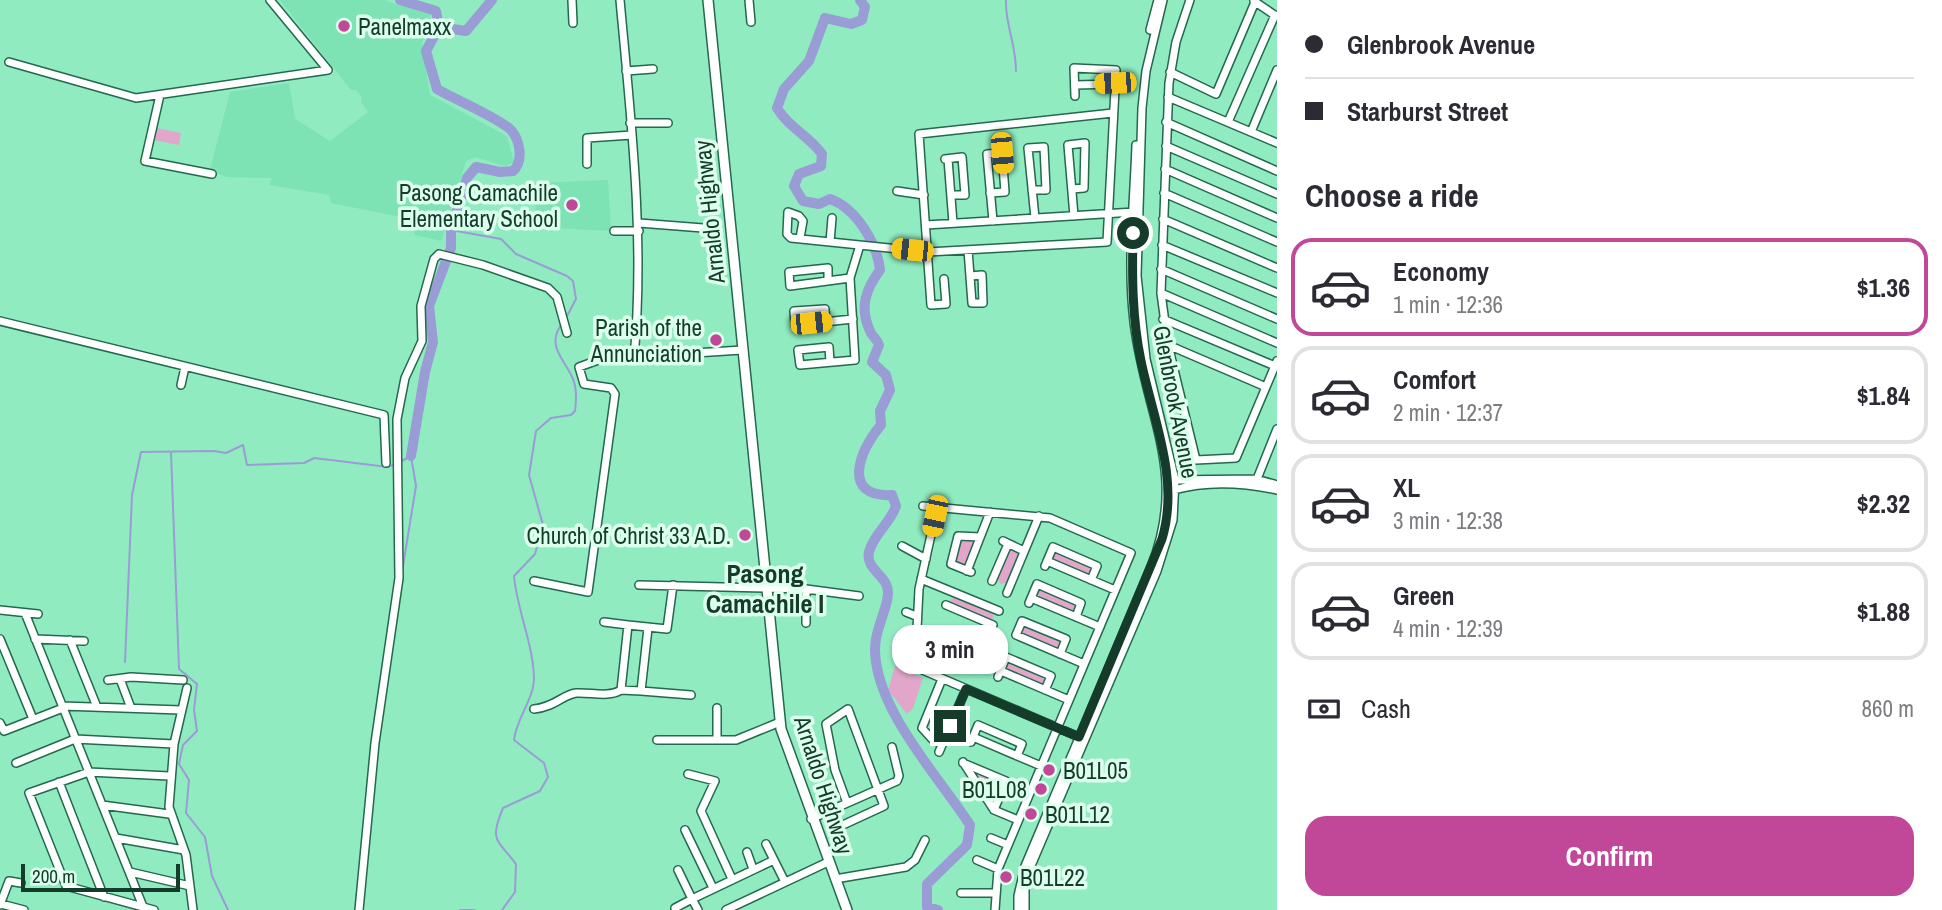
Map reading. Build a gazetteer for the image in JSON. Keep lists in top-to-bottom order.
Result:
{
  "streets": {
    "main road": ["Arnaldo Highway"],
    "street": ["Glenbrook Avenue"]
  },
  "districts": ["Pasong Camachile I"],
  "places": [
    "Panelmaxx",
    "Pasong Camachile Elementary School",
    "Parish of the Annunciation",
    "Church of Christ 33 A.D.",
    "B01L05",
    "B01L08",
    "B01L12",
    "B01L22"
  ],
  "scale_bar": "200 m",
  "page": {
    "banner": ["Glenbrook Avenue", "Starburst Street"],
    "heading": "Choose a ride",
    "list": [
      {
        "name": "Economy",
        "note": "1 min · 12:36",
        "value": "$1.36"
      },
      {
        "name": "Comfort",
        "note": "2 min · 12:37",
        "value": "$1.84"
      },
      {
        "name": "XL",
        "note": "3 min · 12:38",
        "value": "$2.32"
      },
      {
        "name": "Green",
        "note": "4 min · 12:39",
        "value": "$1.88"
      }
    ],
    "bubble": "3 min",
    "pay": ["Cash", "860 m"],
    "buttons": "Confirm",
    "scale": "200 m"
  }
}
